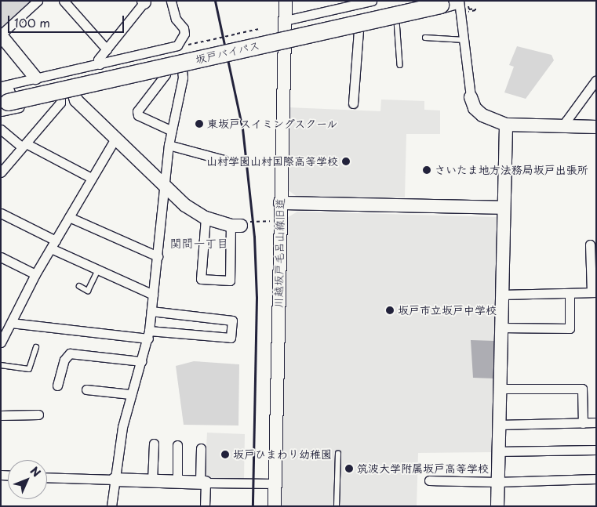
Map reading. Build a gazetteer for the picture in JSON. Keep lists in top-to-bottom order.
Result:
{
  "streets": {
    "highway": ["坂戸バイパス"],
    "street": ["川越坂戸毛呂山線旧道"]
  },
  "districts": ["関間一丁目"],
  "places": [
    "東坂戸スイミングスクール",
    "山村学園山村国際高等学校",
    "さいたま地方法務局坂戸出張所",
    "坂戸市立坂戸中学校",
    "坂戸ひまわり幼稚園",
    "筑波大学附属坂戸高等学校"
  ],
  "scale_bar": "100 m",
  "north": "top right"
}
